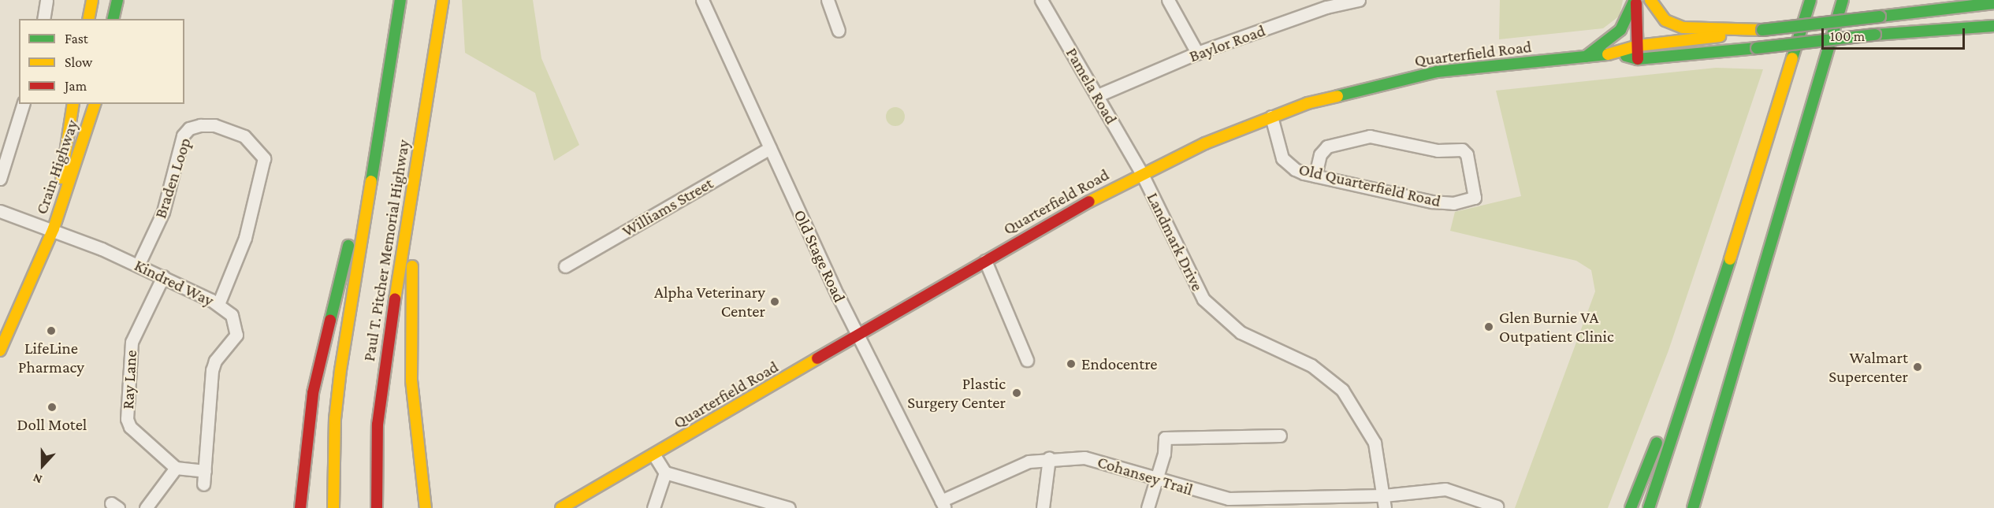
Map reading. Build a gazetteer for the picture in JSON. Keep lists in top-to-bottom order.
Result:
{
  "streets": {
    "main road": ["Quarterfield Road", "Crain Highway", "Paul T. Pitcher Memorial Highway"],
    "street": [
      "Baylor Road",
      "Pamela Road",
      "Braden Loop",
      "Old Quarterfield Road",
      "Williams Street",
      "Landmark Drive",
      "Old Stage Road",
      "Kindred Way",
      "Ray Lane",
      "Cohansey Trail"
    ]
  },
  "crossings": [
    ["Baylor Road", "Pamela Road"],
    ["Quarterfield Road", "Pamela Road"],
    ["Quarterfield Road", "Old Quarterfield Road"],
    ["Quarterfield Road", "Landmark Drive"],
    ["Quarterfield Road", "Old Stage Road"],
    ["Pamela Road", "Landmark Drive"],
    ["Crain Highway", "Kindred Way"],
    ["Braden Loop", "Kindred Way"],
    ["Williams Street", "Old Stage Road"],
    ["Landmark Drive", "Cohansey Trail"],
    ["Old Stage Road", "Cohansey Trail"],
    ["Kindred Way", "Ray Lane"]
  ],
  "places": [
    "Alpha Veterinary Center",
    "Glen Burnie VA Outpatient Clinic",
    "LifeLine Pharmacy",
    "Endocentre",
    "Walmart Supercenter",
    "Plastic Surgery Center",
    "Doll Motel"
  ],
  "legend": ["Fast", "Slow", "Jam"],
  "scale_bar": "100 m",
  "north": "bottom"
}
